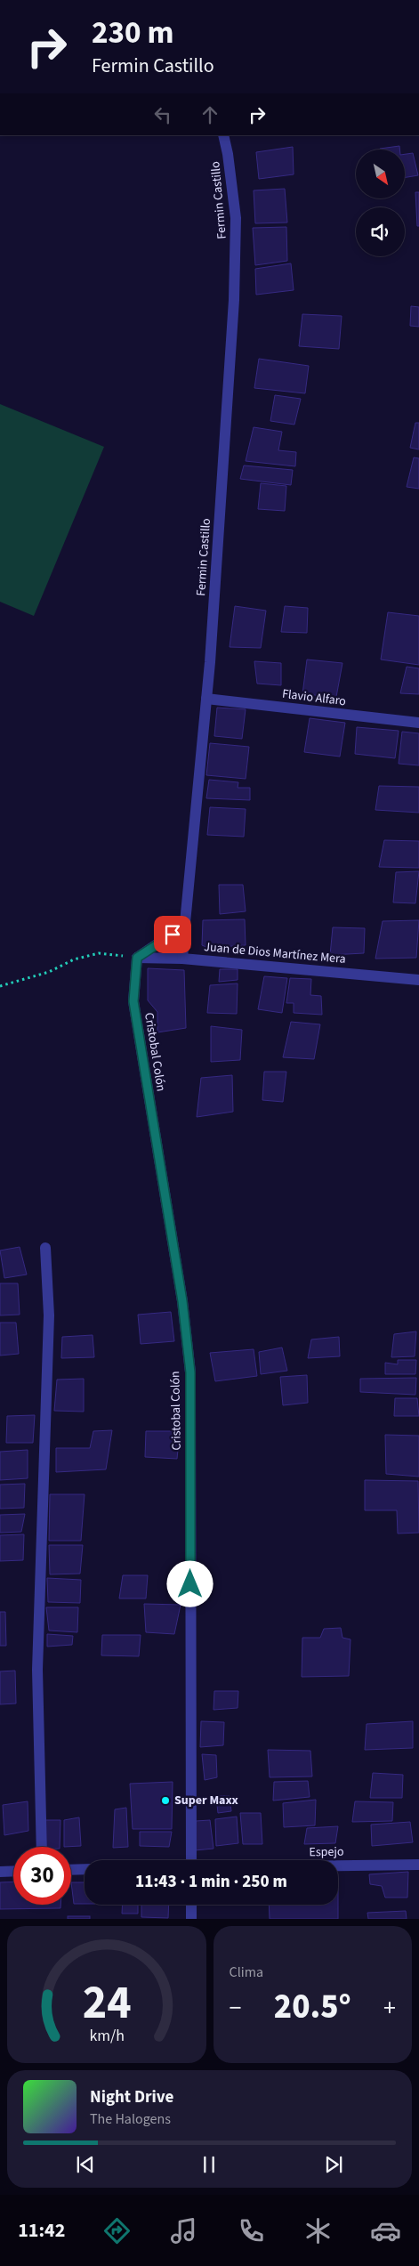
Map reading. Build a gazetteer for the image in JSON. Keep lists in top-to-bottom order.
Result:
{
  "streets": {
    "street": [
      "Fermin Castillo",
      "Flavio Alfaro",
      "Juan de Dios Martínez Mera",
      "Cristobal Colón",
      "Espejo"
    ]
  },
  "crossings": [
    ["Fermin Castillo", "Flavio Alfaro"],
    ["Fermin Castillo", "Juan de Dios Martínez Mera"],
    ["Juan de Dios Martínez Mera", "Cristobal Colón"]
  ],
  "places": ["Super Maxx"],
  "north": "bottom right",
  "page": {
    "turn": ["230 m", "Fermin Castillo"],
    "limit": "30",
    "trip": "11:43 · 1 min · 250 m",
    "tile": "Clima",
    "heat": ["−", "20.5°", "+"],
    "song": ["Night Drive", "The Halogens"],
    "tabs": "11:42",
    "gauge": ["24", "km/h"]
  }
}
